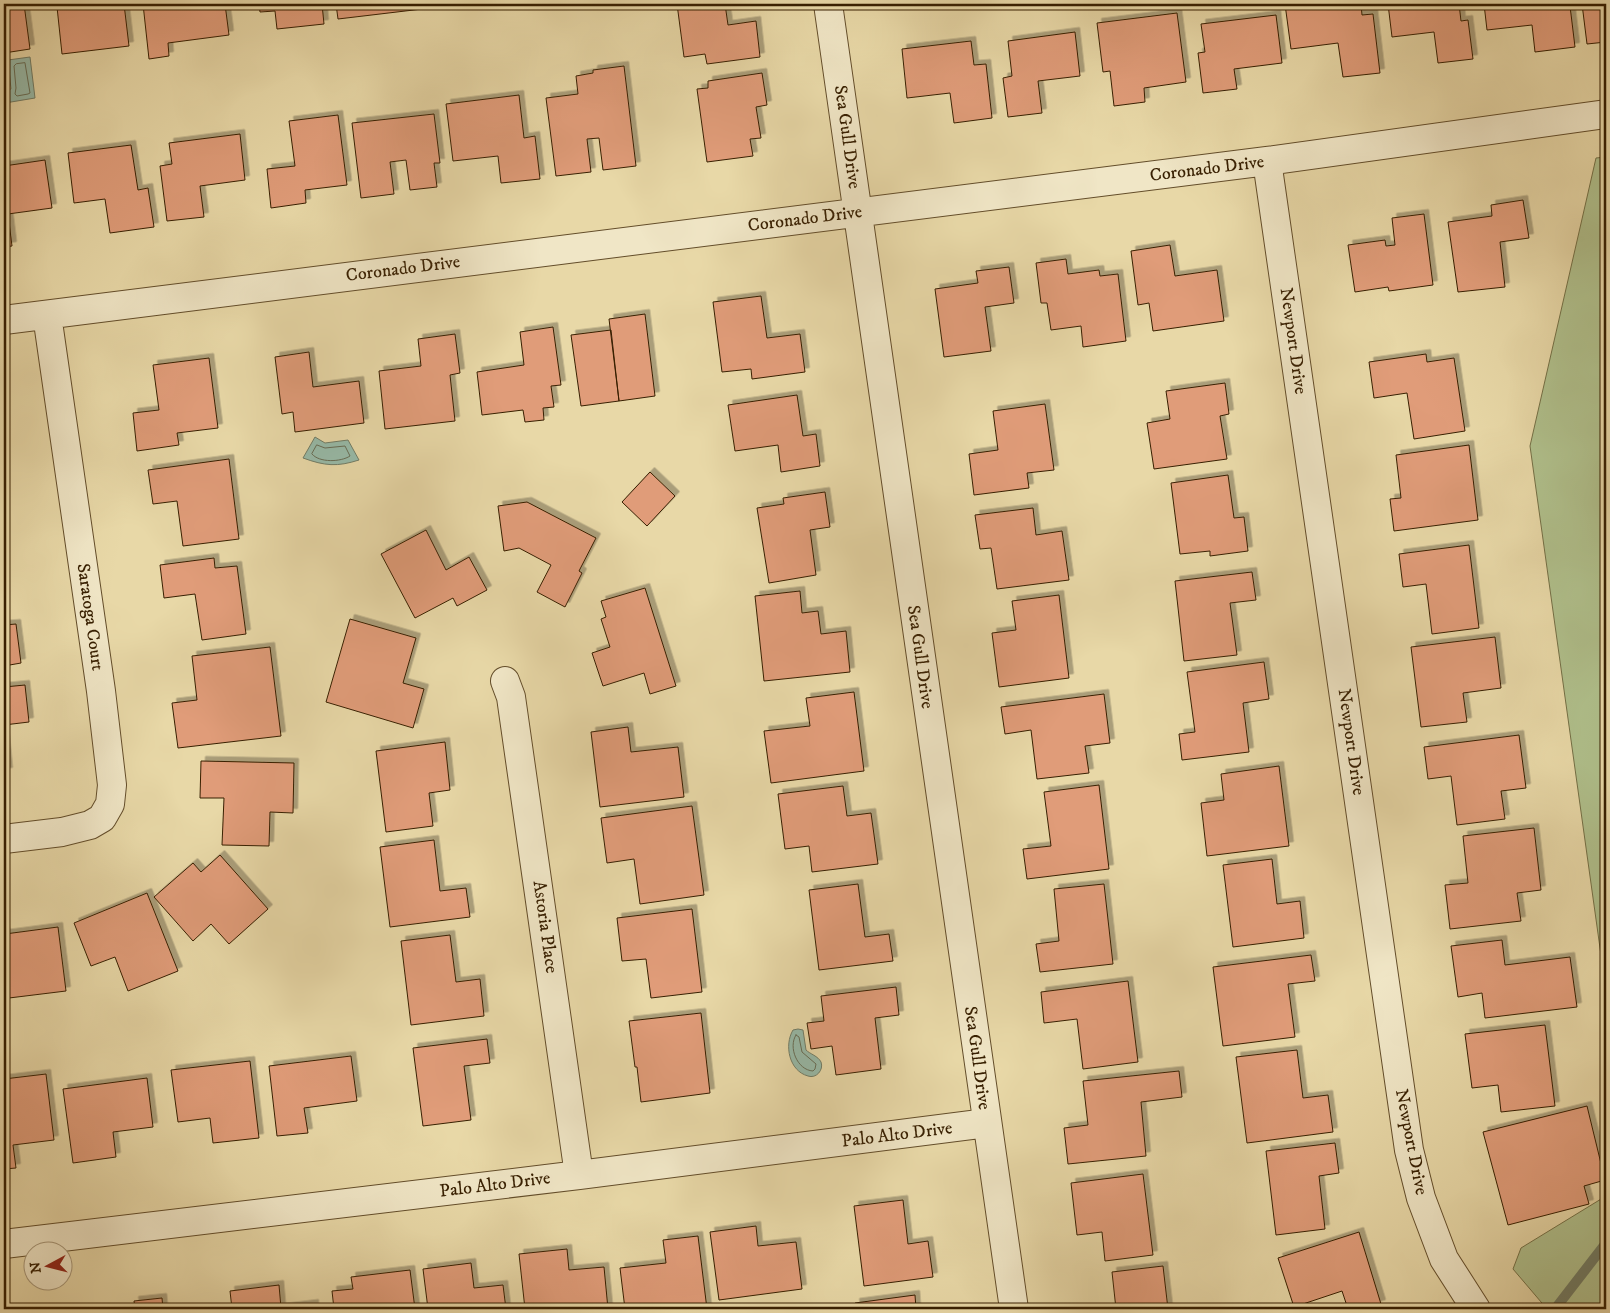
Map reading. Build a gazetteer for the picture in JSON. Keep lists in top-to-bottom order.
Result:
{
  "streets": {
    "street": [
      "Sea Gull Drive",
      "Coronado Drive",
      "Newport Drive",
      "Saratoga Court",
      "Astoria Place",
      "Palo Alto Drive"
    ]
  },
  "crossings": [
    ["Sea Gull Drive", "Coronado Drive"],
    ["Sea Gull Drive", "Palo Alto Drive"],
    ["Coronado Drive", "Newport Drive"],
    ["Coronado Drive", "Saratoga Court"],
    ["Astoria Place", "Palo Alto Drive"]
  ],
  "north": "left"
}
